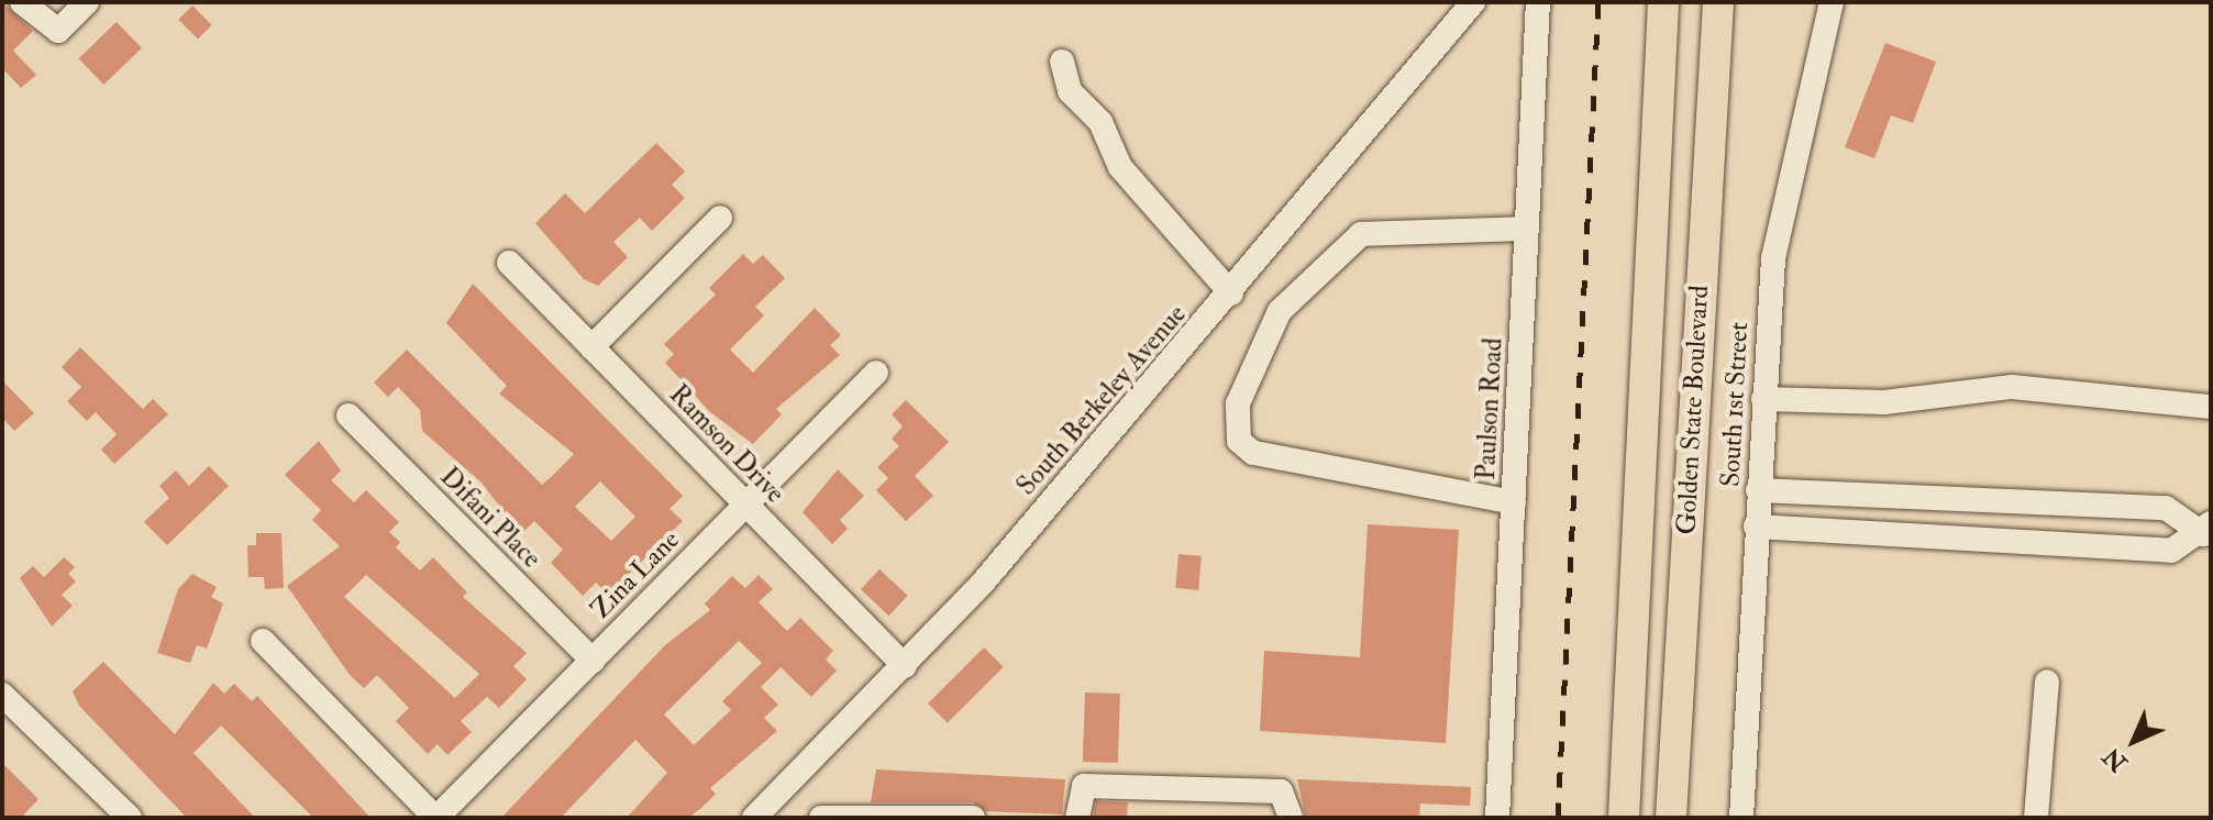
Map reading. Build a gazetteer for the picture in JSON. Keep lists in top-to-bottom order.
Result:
{
  "streets": {
    "main road": ["Golden State Boulevard"],
    "street": [
      "South Berkeley Avenue",
      "South 1st Street",
      "Paulson Road",
      "Ramson Drive",
      "Difani Place",
      "Zina Lane"
    ]
  },
  "crossings": [
    ["South Berkeley Avenue", "Ramson Drive"],
    ["Ramson Drive", "Zina Lane"],
    ["Difani Place", "Zina Lane"]
  ],
  "north": "bottom left"
}
